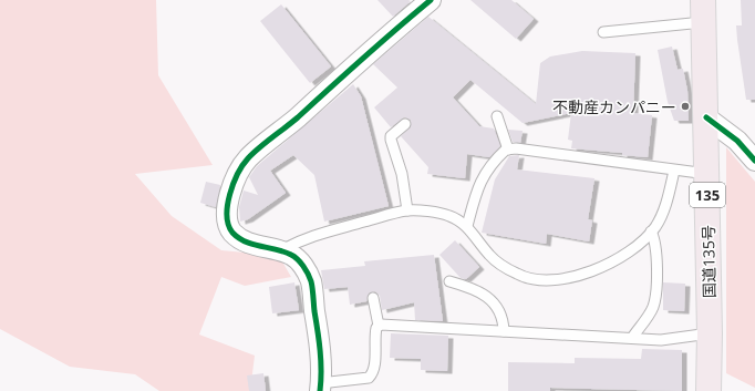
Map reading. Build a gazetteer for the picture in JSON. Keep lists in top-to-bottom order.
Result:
{
  "streets": {
    "highway": ["135", "国道135号"]
  },
  "places": ["不動産カンパニー"]
}
